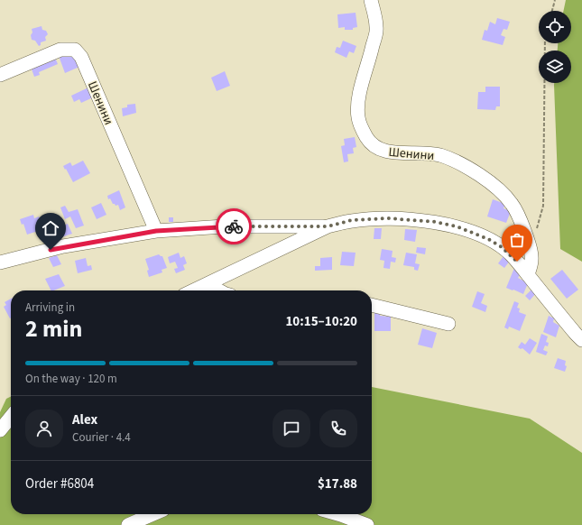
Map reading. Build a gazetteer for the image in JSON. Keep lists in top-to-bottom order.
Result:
{
  "streets": {
    "street": ["Шенини"]
  },
  "page": {
    "heading": ["2 min", "Arriving in", "10:15–10:20"],
    "panel": [
      "Alex",
      "Courier · 4.4",
      "Order #6804",
      "$17.88"
    ],
    "bar": "On the way · 120 m"
  }
}
